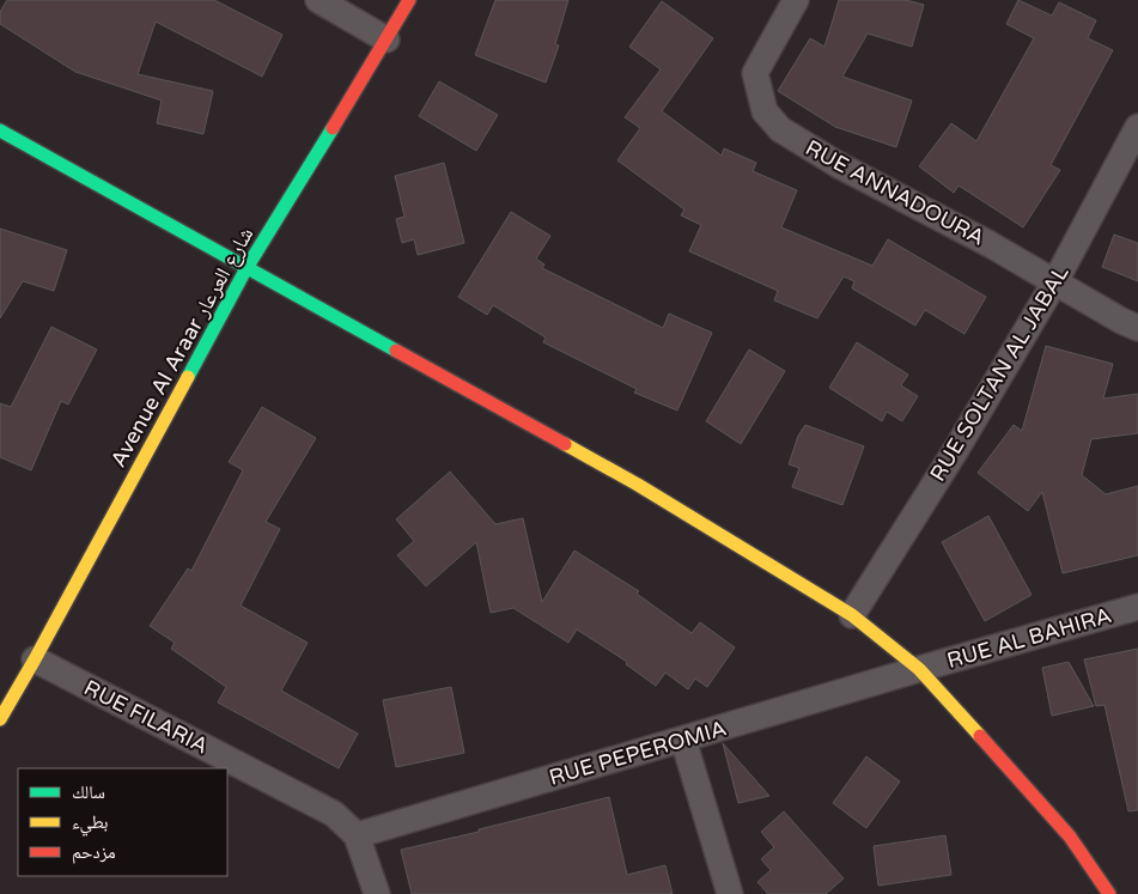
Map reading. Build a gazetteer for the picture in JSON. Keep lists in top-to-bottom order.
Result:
{
  "streets": {
    "street": [
      "RUE ANNADOURA",
      "Avenue Al Araar شارع العرعار",
      "RUE SOLTAN AL JABAL",
      "RUE AL BAHIRA",
      "RUE FILARIA",
      "RUE PEPEROMIA"
    ]
  },
  "crossings": [
    ["RUE ANNADOURA", "RUE SOLTAN AL JABAL"],
    ["Avenue Al Araar شارع العرعار", "RUE FILARIA"],
    ["RUE AL BAHIRA", "RUE PEPEROMIA"],
    ["RUE FILARIA", "RUE PEPEROMIA"]
  ],
  "legend": ["سالك", "بطيء", "مزدحم"]
}
